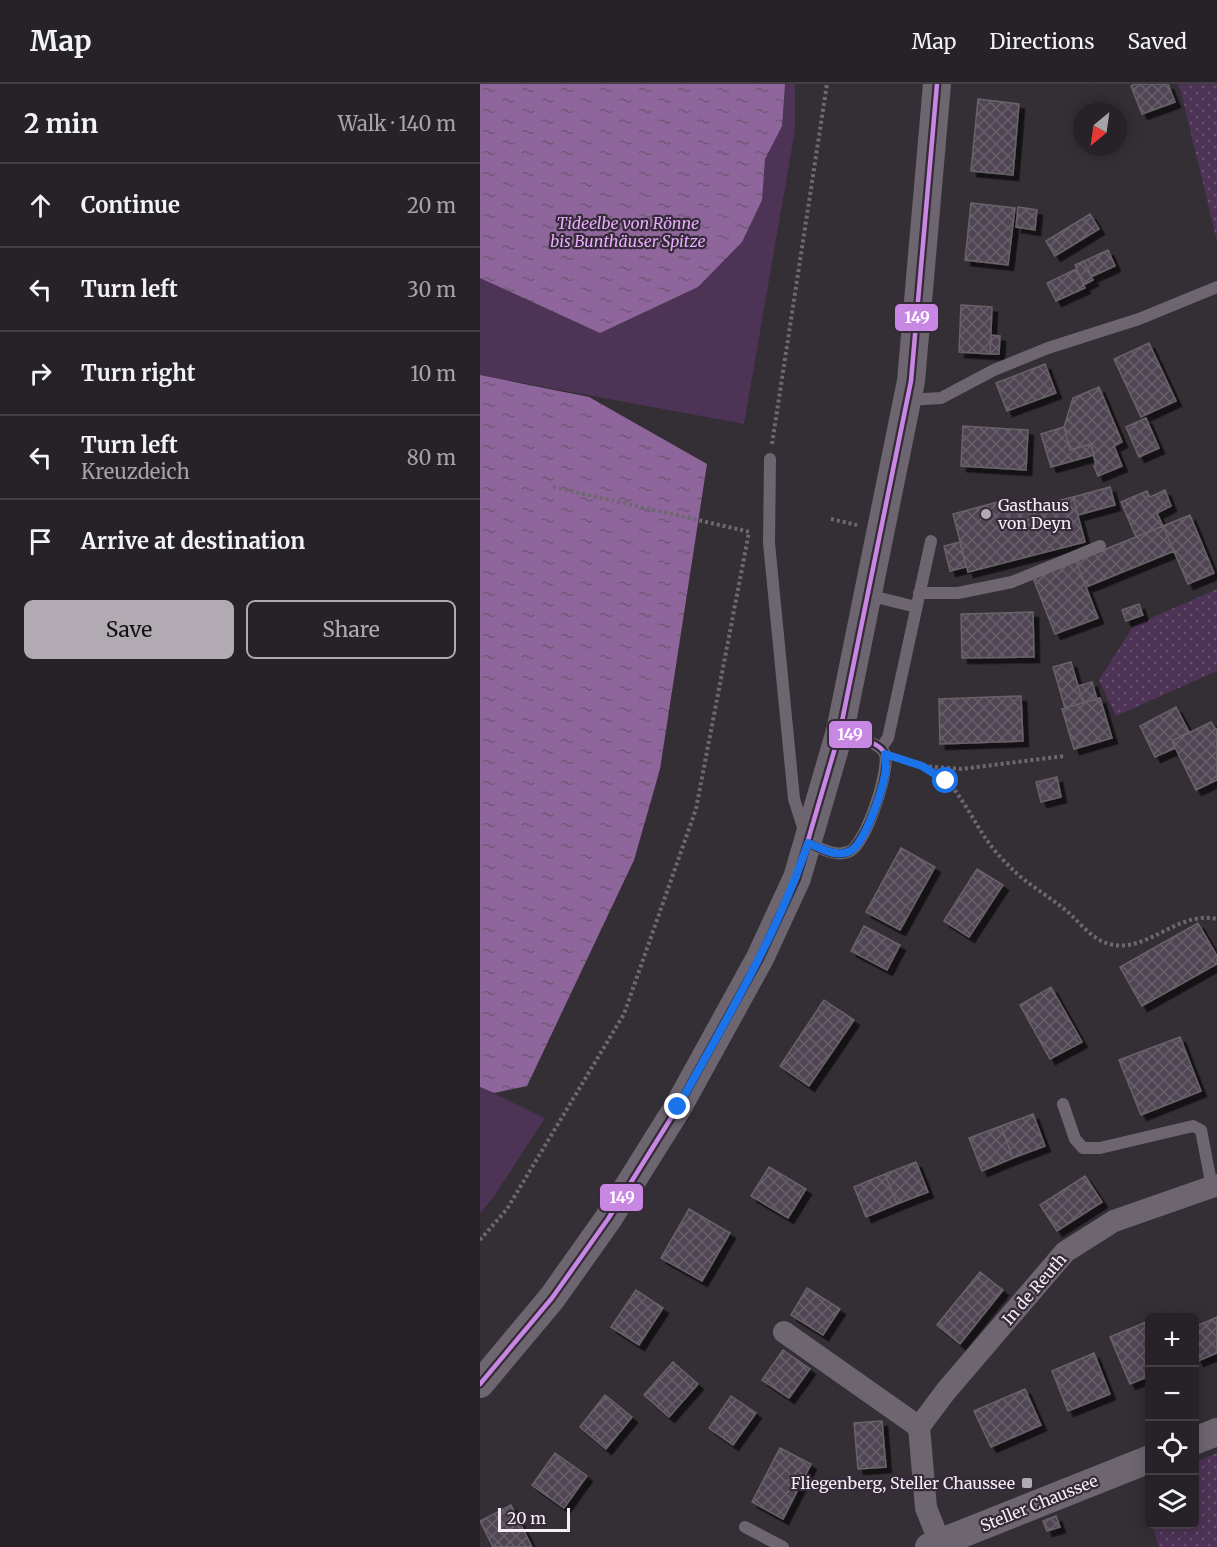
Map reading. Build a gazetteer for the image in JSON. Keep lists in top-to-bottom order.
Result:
{
  "streets": {
    "street": ["In de Reuth", "Steller Chaussee"]
  },
  "parks": ["Tideelbe von Rönne bis Bunthäuser Spitze"],
  "places": {
    "other": ["Gasthaus von Deyn"],
    "transit": ["Fliegenberg, Steller Chaussee"]
  },
  "lines": ["transit line 149"],
  "scale_bar": "20 m",
  "north": "bottom left",
  "page": {
    "header": "Map",
    "nav": ["Map", "Directions", "Saved"],
    "heading": ["2 min", "Walk · 140 m"],
    "list": [
      ["Continue", "20 m"],
      ["Turn left", "30 m"],
      ["Turn right", "10 m"],
      ["Turn left", "Kreuzdeich", "80 m"],
      "Arrive at destination"
    ],
    "buttons": ["Save", "Share"],
    "map_buttons": ["+", "−"],
    "scale": "20 m"
  }
}
